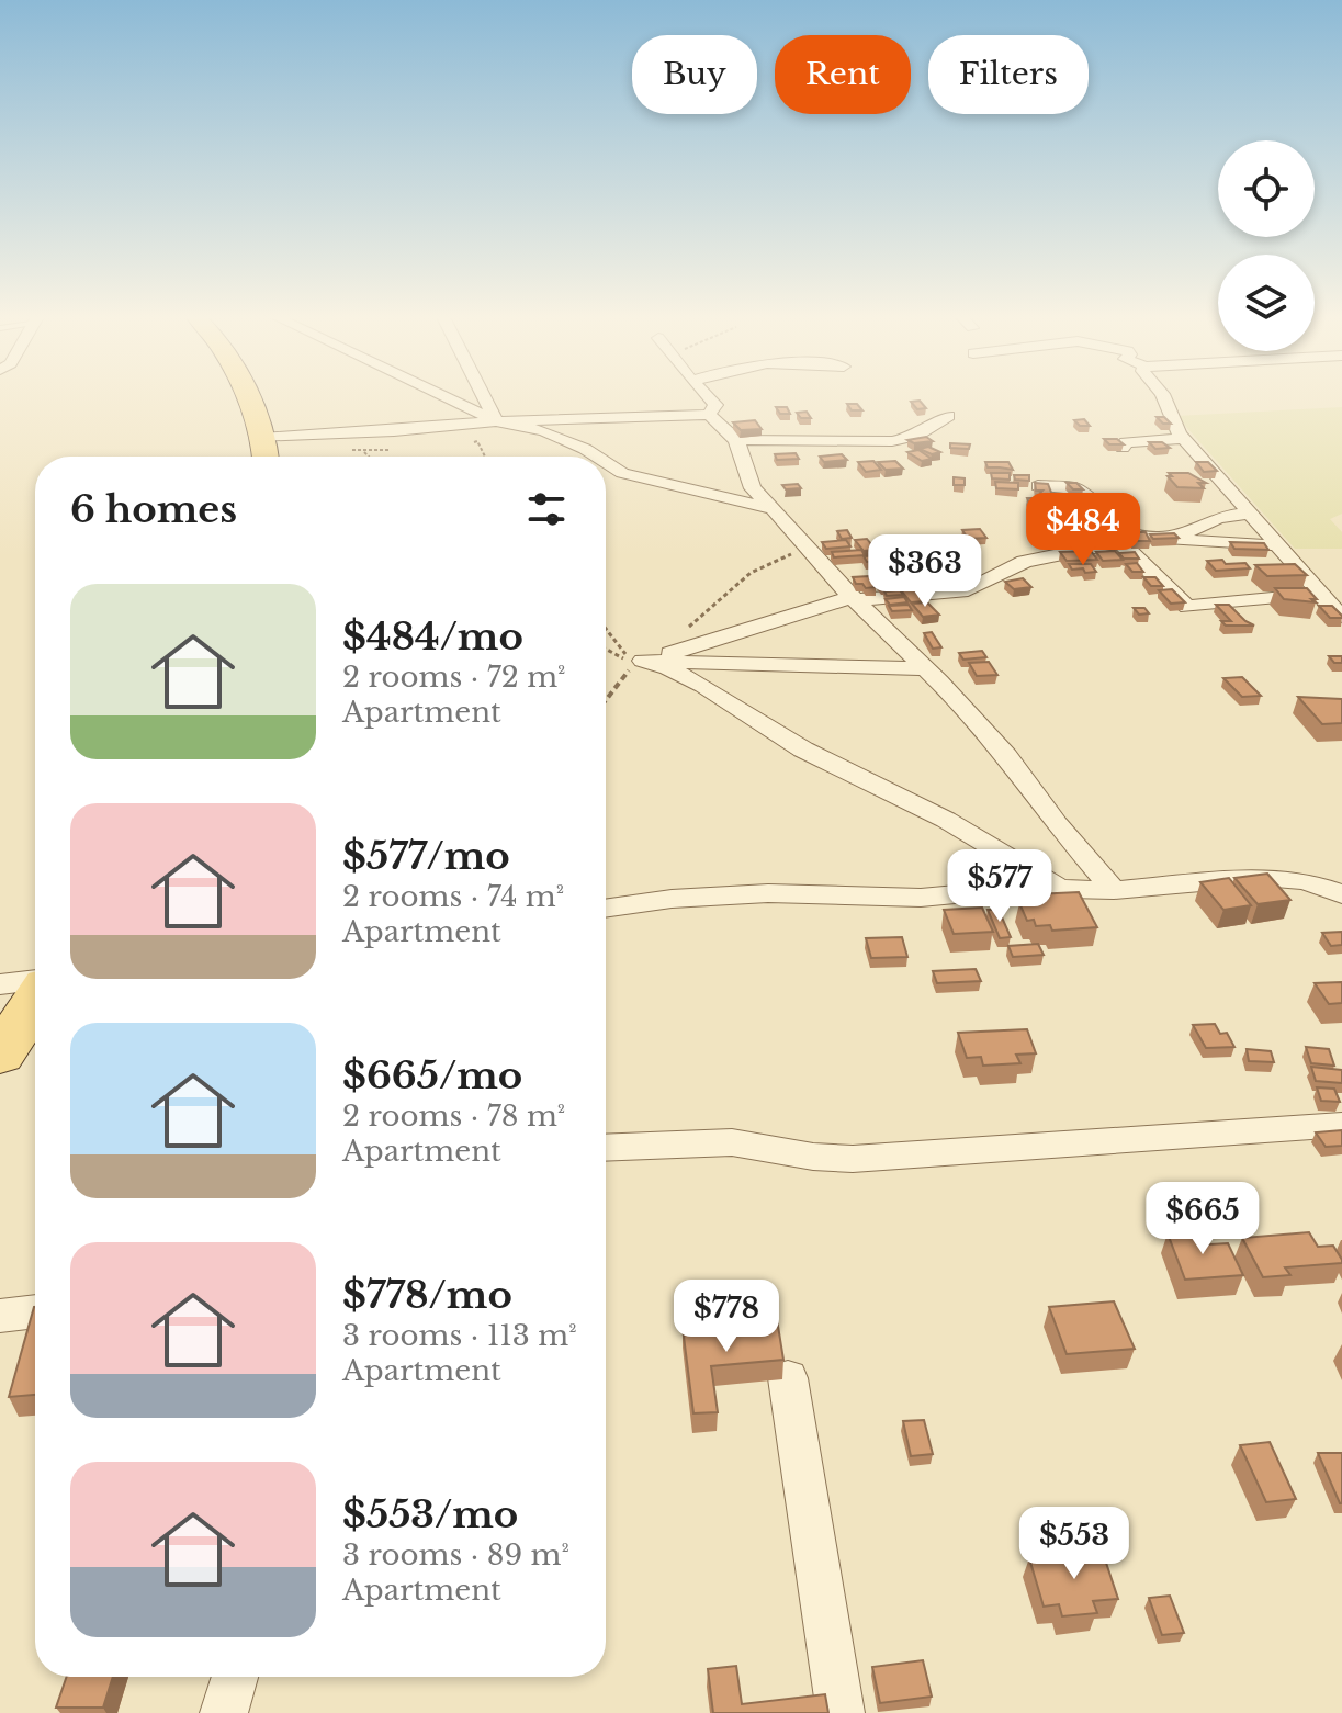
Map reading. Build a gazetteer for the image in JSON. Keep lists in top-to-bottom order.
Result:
{
  "page": {
    "chip": ["Buy", "Rent", "Filters"],
    "heading": "6 homes",
    "price": [
      "$484",
      "$363",
      "$577",
      "$665",
      "$778",
      "$553"
    ],
    "list": [
      {
        "name": "$484/mo",
        "note": "2 rooms · 72 m² · Apartment"
      },
      {
        "name": "$577/mo",
        "note": "2 rooms · 74 m² · Apartment"
      },
      {
        "name": "$665/mo",
        "note": "2 rooms · 78 m² · Apartment"
      },
      {
        "name": "$778/mo",
        "note": "3 rooms · 113 m² · Apartment"
      },
      {
        "name": "$553/mo",
        "note": "3 rooms · 89 m² · Apartment"
      }
    ]
  }
}
